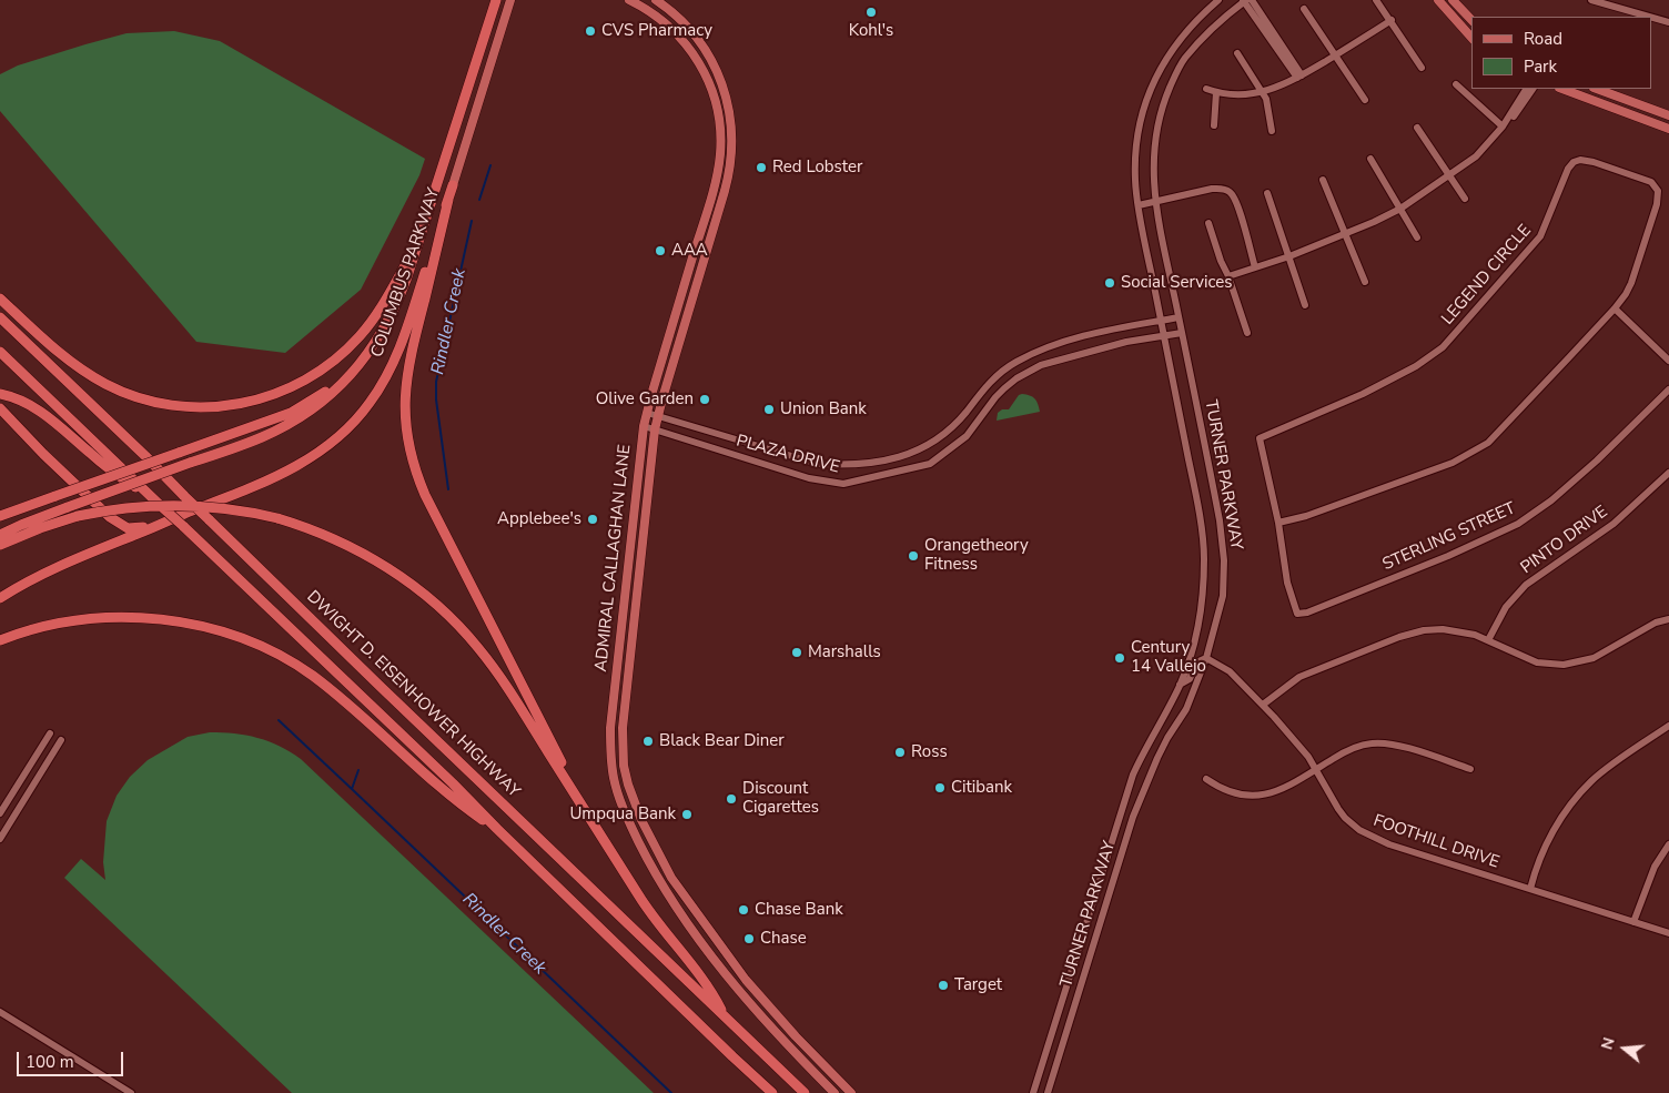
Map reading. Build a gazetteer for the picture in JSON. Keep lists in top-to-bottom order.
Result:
{
  "streets": {
    "highway": ["COLUMBUS PARKWAY", "DWIGHT D. EISENHOWER HIGHWAY"],
    "main road": ["ADMIRAL CALLAGHAN LANE"],
    "street": [
      "LEGEND CIRCLE",
      "PLAZA DRIVE",
      "TURNER PARKWAY",
      "STERLING STREET",
      "PINTO DRIVE",
      "FOOTHILL DRIVE"
    ]
  },
  "crossings": [
    ["LEGEND CIRCLE", "STERLING STREET"],
    ["PLAZA DRIVE", "TURNER PARKWAY"],
    ["PLAZA DRIVE", "ADMIRAL CALLAGHAN LANE"],
    ["TURNER PARKWAY", "FOOTHILL DRIVE"]
  ],
  "water": ["Rindler Creek"],
  "places": [
    "Kohl's",
    "CVS Pharmacy",
    "Red Lobster",
    "AAA",
    "Social Services",
    "Olive Garden",
    "Union Bank",
    "Applebee's",
    "Orangetheory Fitness",
    "Marshalls",
    "Century 14 Vallejo",
    "Black Bear Diner",
    "Ross",
    "Citibank",
    "Discount Cigarettes",
    "Umpqua Bank",
    "Chase Bank",
    "Chase",
    "Target"
  ],
  "legend": ["Road", "Park"],
  "scale_bar": "100 m",
  "north": "left"
}
